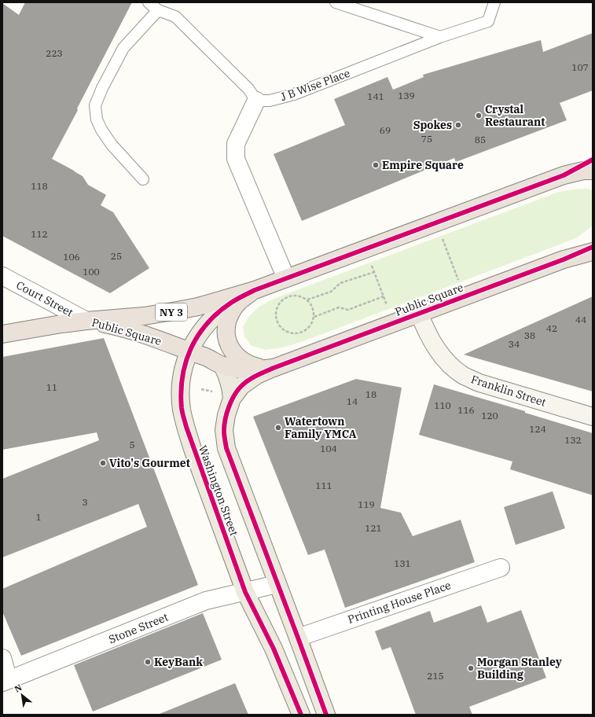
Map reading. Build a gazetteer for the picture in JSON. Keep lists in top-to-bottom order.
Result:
{
  "streets": {
    "highway": ["Public Square", "NY 3"],
    "main road": ["Washington Street"],
    "street": [
      "Court Street",
      "Franklin Street",
      "Printing House Place",
      "Stone Street"
    ],
    "lane": ["J B Wise Place"]
  },
  "crossings": [
    ["Court Street", "Public Square"],
    ["Court Street", "NY 3"],
    ["Public Square", "NY 3"],
    ["Public Square", "Franklin Street"],
    ["Public Square", "Washington Street"],
    ["Washington Street", "Printing House Place"],
    ["Washington Street", "Stone Street"]
  ],
  "places": [
    "Crystal Restaurant",
    "Spokes",
    "Empire Square",
    "Watertown Family YMCA",
    "Vito's Gourmet",
    "KeyBank",
    "Morgan Stanley Building"
  ],
  "house_numbers": [
    "223",
    "107",
    "139",
    "141",
    "69",
    "75",
    "85",
    "118",
    "112",
    "25",
    "106",
    "100",
    "44",
    "42",
    "38",
    "34",
    "11",
    "18",
    "14",
    "110",
    "116",
    "120",
    "124",
    "132",
    "5",
    "104",
    "111",
    "3",
    "119",
    "1",
    "121",
    "131",
    "215"
  ],
  "north": "top left"
}
